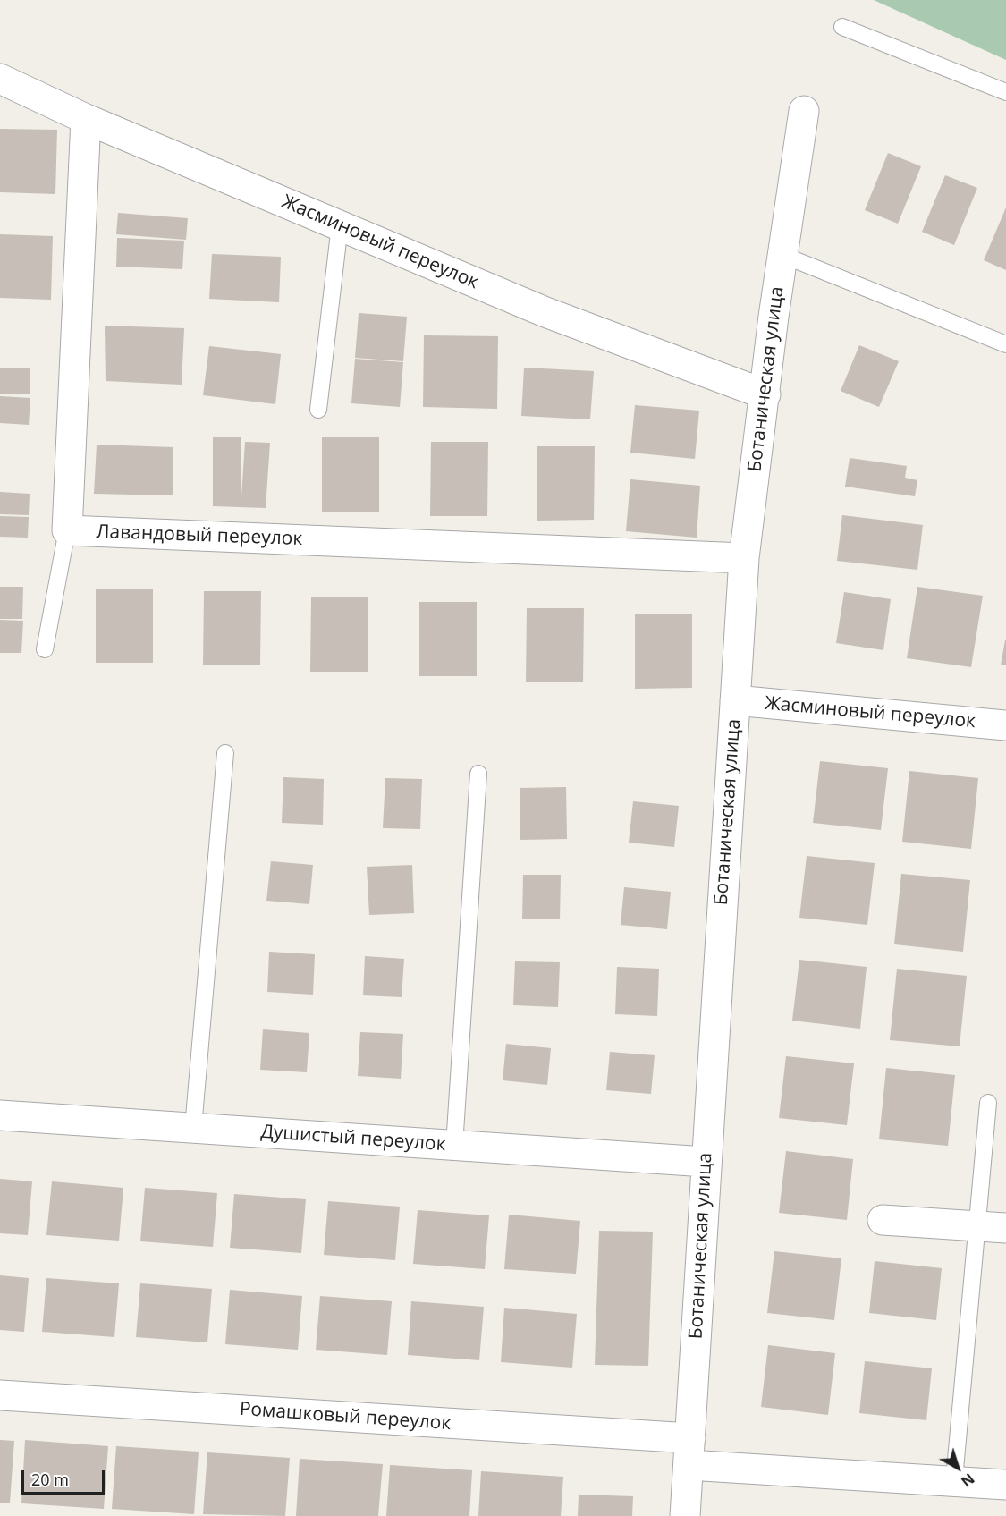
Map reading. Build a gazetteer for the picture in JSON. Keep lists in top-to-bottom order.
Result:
{
  "streets": {
    "street": [
      "Жасминовый переулок",
      "Ботаническая улица",
      "Лавандовый переулок",
      "Душистый переулок",
      "Ромашковый переулок"
    ]
  },
  "crossings": [
    ["Жасминовый переулок", "Ботаническая улица"],
    ["Ботаническая улица", "Лавандовый переулок"],
    ["Ботаническая улица", "Душистый переулок"],
    ["Ботаническая улица", "Ромашковый переулок"]
  ],
  "scale_bar": "20 m",
  "north": "bottom right"
}
